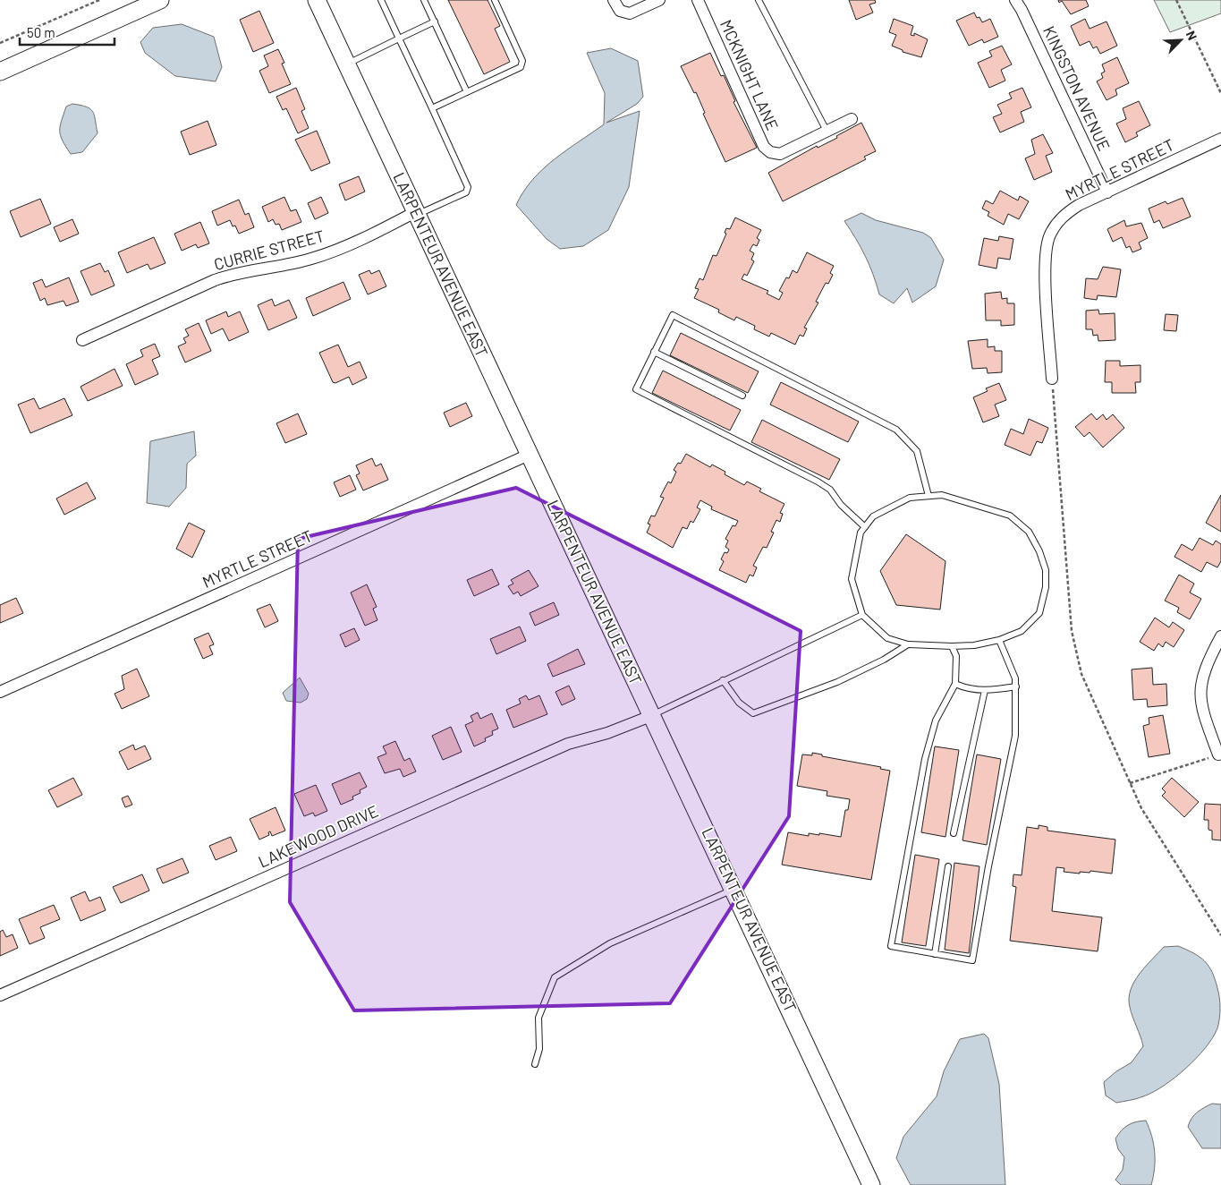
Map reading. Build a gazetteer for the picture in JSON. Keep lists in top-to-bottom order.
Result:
{
  "streets": {
    "street": [
      "MCKNIGHT LANE",
      "KINGSTON AVENUE",
      "MYRTLE STREET",
      "CURRIE STREET",
      "LARPENTEUR AVENUE EAST",
      "LAKEWOOD DRIVE"
    ]
  },
  "crossings": [
    ["KINGSTON AVENUE", "MYRTLE STREET"],
    ["MYRTLE STREET", "LARPENTEUR AVENUE EAST"],
    ["CURRIE STREET", "LARPENTEUR AVENUE EAST"],
    ["LARPENTEUR AVENUE EAST", "LAKEWOOD DRIVE"]
  ],
  "scale_bar": "50 m",
  "north": "top right"
}
